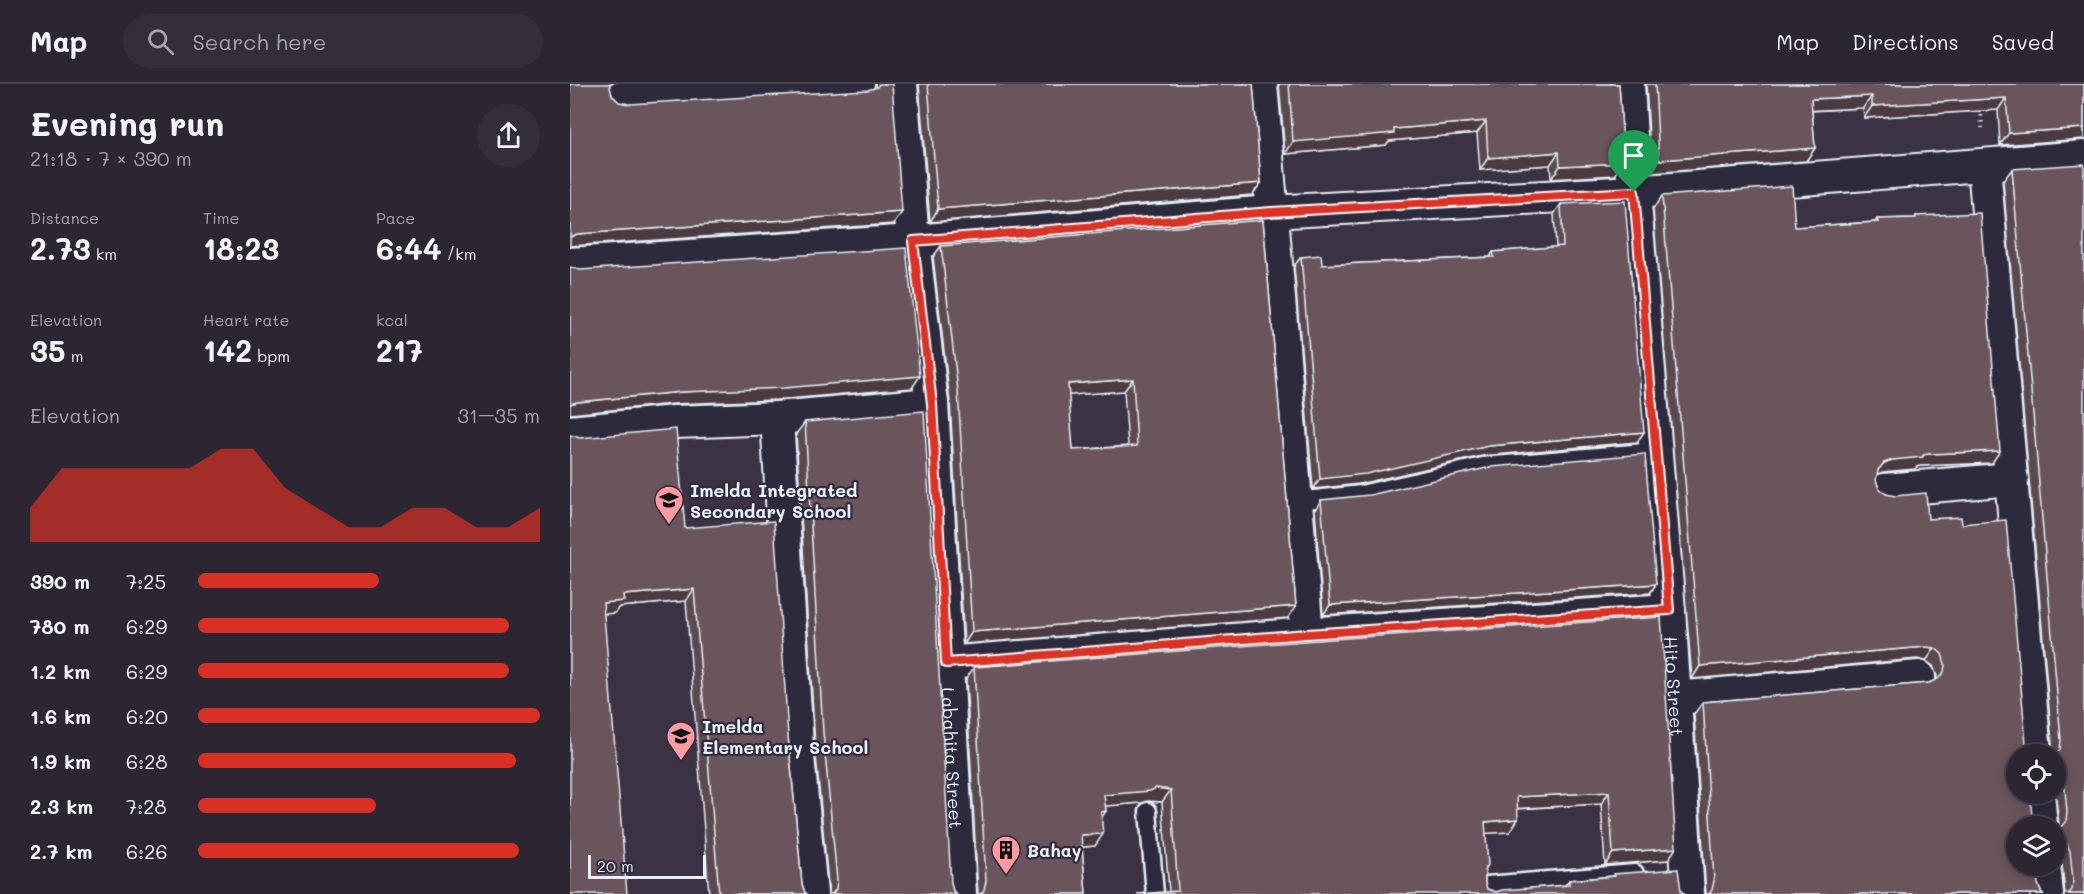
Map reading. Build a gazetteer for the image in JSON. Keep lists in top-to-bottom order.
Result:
{
  "streets": {
    "street": ["Hito Street", "Labahita Street"]
  },
  "places": {
    "school or university": ["Imelda Integrated Secondary School", "Imelda Elementary School"],
    "building": ["Bahay"]
  },
  "scale_bar": "20 m",
  "page": {
    "header": "Map",
    "search": "Search here",
    "nav": ["Map", "Directions", "Saved"],
    "heading": ["Evening run", "21:18 · 7 × 390 m"],
    "stats": [
      ["Distance", "2.73 km"],
      ["Time", "18:23"],
      ["Pace", "6:44 /km"],
      ["Elevation", "35 m"],
      ["Heart rate", "142 bpm"],
      ["kcal", "217"]
    ],
    "chart": ["Elevation", "31–35 m"],
    "list": [
      {
        "name": "390 m",
        "note": "7:25"
      },
      {
        "name": "780 m",
        "note": "6:29"
      },
      {
        "name": "1.2 km",
        "note": "6:29"
      },
      {
        "name": "1.6 km",
        "note": "6:20"
      },
      {
        "name": "1.9 km",
        "note": "6:28"
      },
      {
        "name": "2.3 km",
        "note": "7:28"
      },
      {
        "name": "2.7 km",
        "note": "6:26"
      }
    ],
    "scale": "20 m"
  }
}
